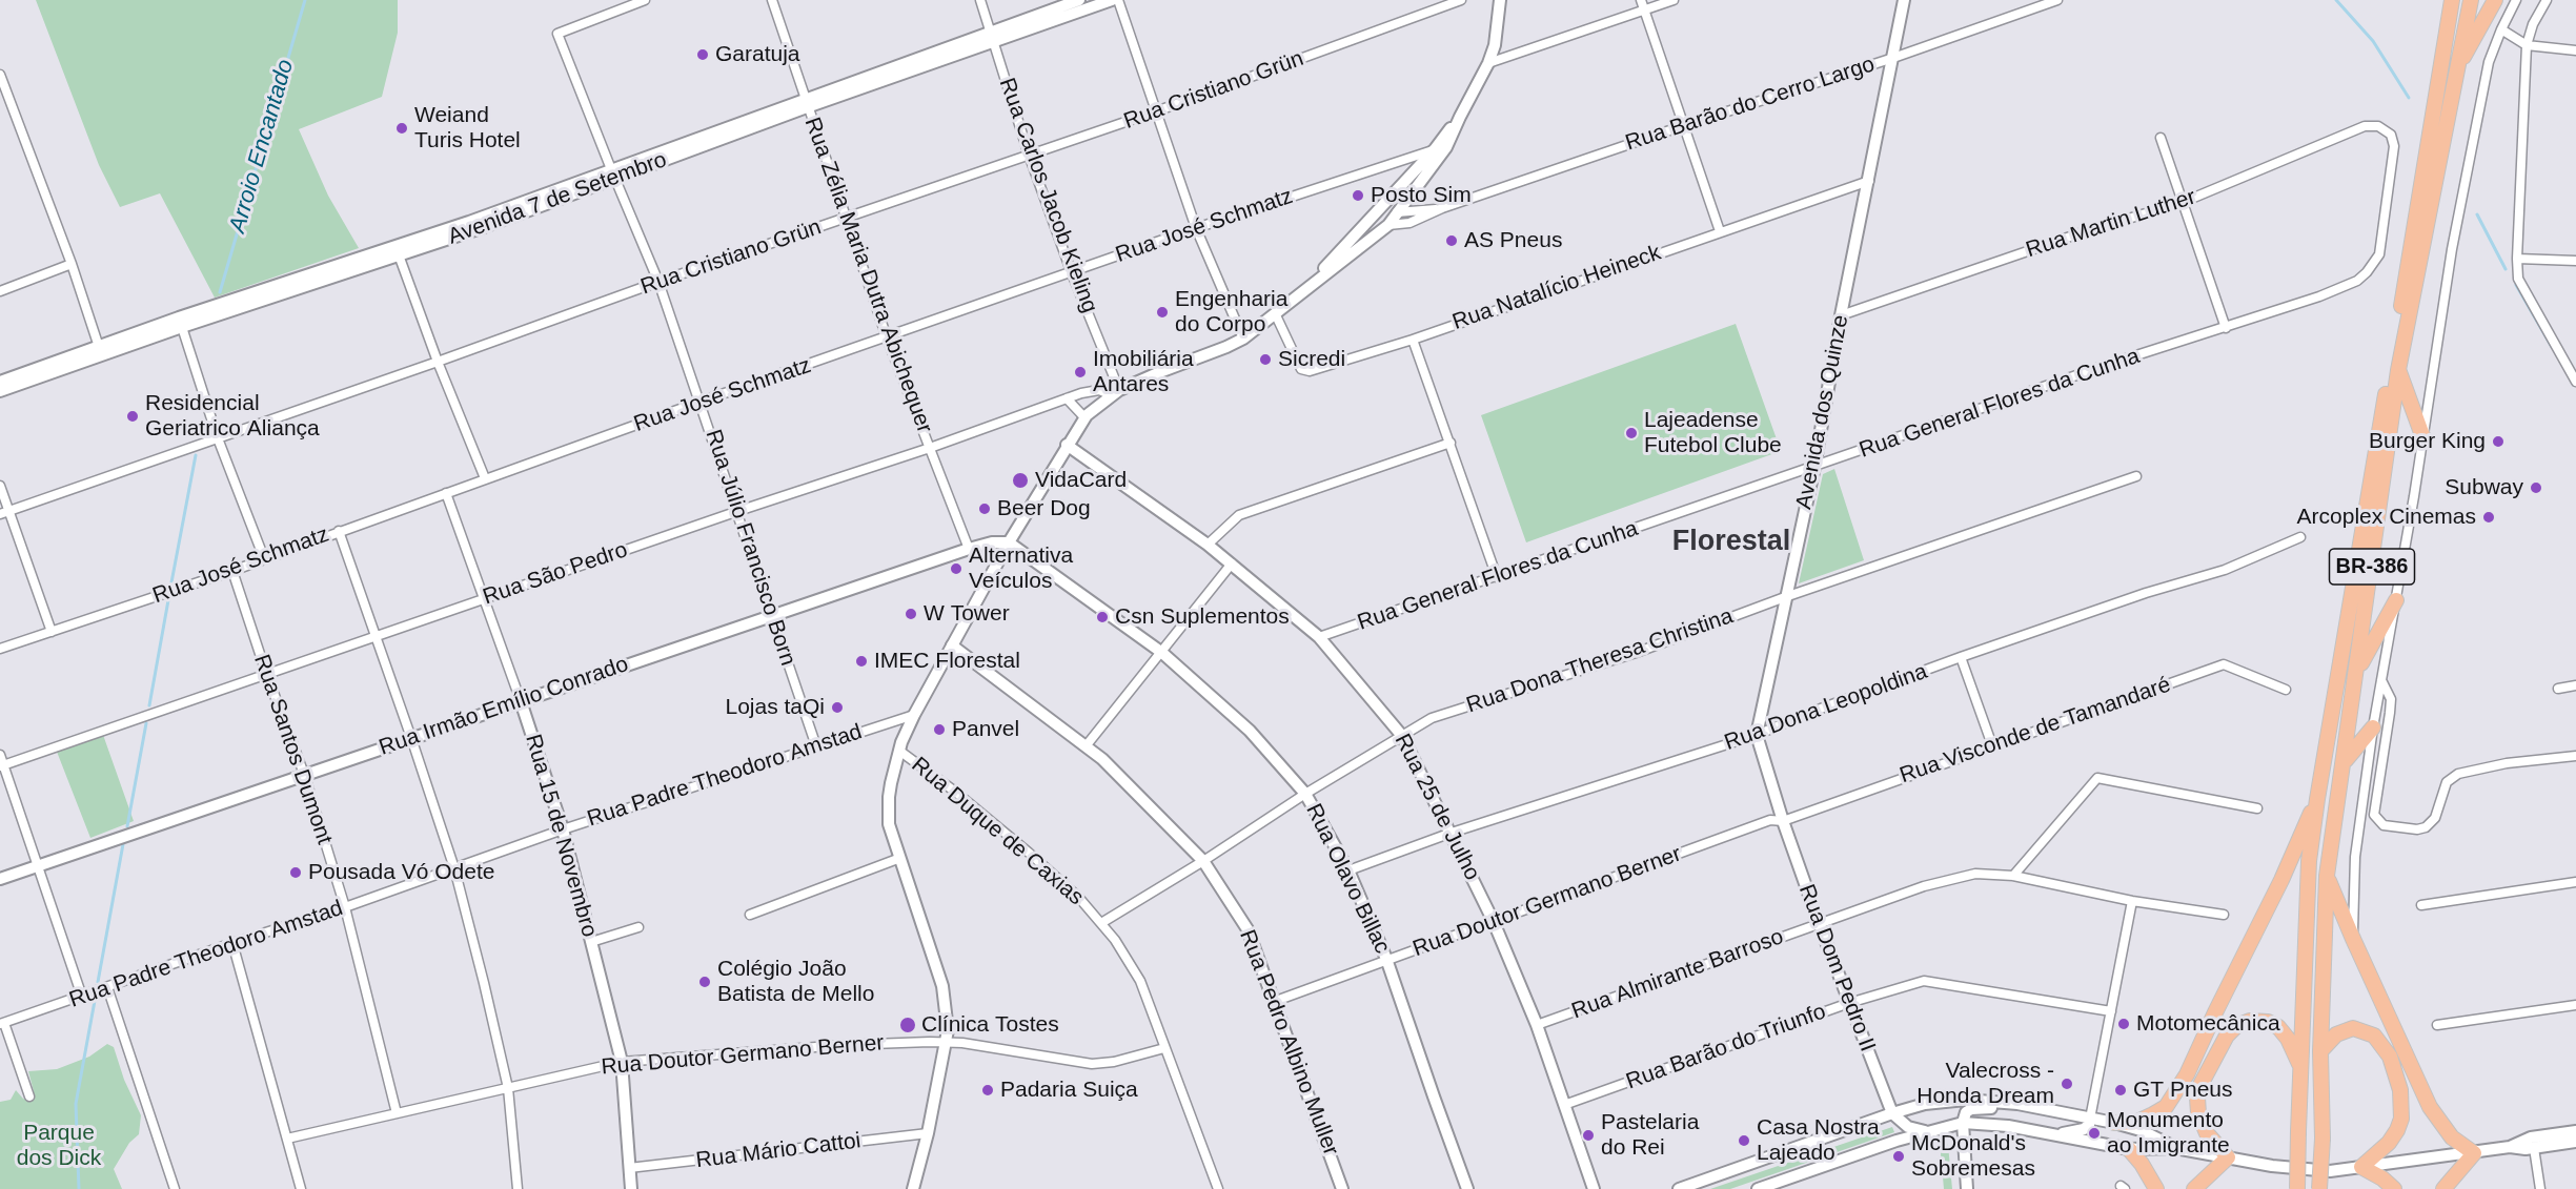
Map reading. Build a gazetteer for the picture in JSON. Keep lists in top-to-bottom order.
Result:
{
  "streets": {
    "highway": ["BR-386"],
    "street": [
      "Rua Cristiano Grün",
      "Rua Barão do Cerro Largo",
      "Rua Carlos Jacob Kieling",
      "Avenida 7 de Setembro",
      "Rua Martin Luther",
      "Rua José Schmatz",
      "Rua Zélia Maria Dutra Abichequer",
      "Rua Natalício Heineck",
      "Rua General Flores da Cunha",
      "Avenida dos Quinze",
      "Rua Júlio Francisco Born",
      "Rua São Pedro",
      "Rua Dona Theresa Christina",
      "Rua Irmão Emílio Conrado",
      "Rua Dona Leopoldina",
      "Rua Visconde de Tamandaré",
      "Rua Santos Dumont",
      "Rua Padre Theodoro Amstad",
      "Rua 25 de Julho",
      "Rua Duque de Caxias",
      "Rua 15 de Novembro",
      "Rua Olavo Billac",
      "Rua Doutor Germano Berner",
      "Rua Dom Pedro II",
      "Rua Almirante Barroso",
      "Rua Pedro Albino Muller",
      "Rua Barão do Triunfo",
      "Rua Mário Cattoi"
    ]
  },
  "crossings": [
    ["Rua Cristiano Grün", "Rua Carlos Jacob Kieling"],
    ["Rua Cristiano Grün", "Rua Zélia Maria Dutra Abichequer"],
    ["Rua Cristiano Grün", "Rua Júlio Francisco Born"],
    ["Rua Barão do Cerro Largo", "Avenida dos Quinze"],
    ["Rua Carlos Jacob Kieling", "Avenida 7 de Setembro"],
    ["Rua Carlos Jacob Kieling", "Rua José Schmatz"],
    ["Rua Carlos Jacob Kieling", "Rua São Pedro"],
    ["Avenida 7 de Setembro", "Rua Zélia Maria Dutra Abichequer"],
    ["Avenida 7 de Setembro", "Rua Júlio Francisco Born"],
    ["Rua Martin Luther", "Rua General Flores da Cunha"],
    ["Rua Martin Luther", "Avenida dos Quinze"],
    ["Rua José Schmatz", "Rua Zélia Maria Dutra Abichequer"],
    ["Rua José Schmatz", "Rua Júlio Francisco Born"],
    ["Rua José Schmatz", "Rua Santos Dumont"],
    ["Rua José Schmatz", "Rua 15 de Novembro"],
    ["Rua Zélia Maria Dutra Abichequer", "Rua São Pedro"],
    ["Rua Zélia Maria Dutra Abichequer", "Rua Irmão Emílio Conrado"],
    ["Rua Natalício Heineck", "Avenida dos Quinze"],
    ["Rua General Flores da Cunha", "Avenida dos Quinze"],
    ["Rua General Flores da Cunha", "Rua 25 de Julho"],
    ["Avenida dos Quinze", "Rua Dona Theresa Christina"],
    ["Avenida dos Quinze", "Rua Dona Leopoldina"],
    ["Avenida dos Quinze", "Rua Visconde de Tamandaré"],
    ["Avenida dos Quinze", "Rua Doutor Germano Berner"],
    ["Avenida dos Quinze", "Rua Dom Pedro II"],
    ["Rua Júlio Francisco Born", "Rua São Pedro"],
    ["Rua Júlio Francisco Born", "Rua Irmão Emílio Conrado"],
    ["Rua Júlio Francisco Born", "Rua Padre Theodoro Amstad"],
    ["Rua São Pedro", "Rua Santos Dumont"],
    ["Rua São Pedro", "Rua 15 de Novembro"],
    ["Rua Dona Theresa Christina", "Rua 25 de Julho"],
    ["Rua Dona Theresa Christina", "Rua Duque de Caxias"],
    ["Rua Dona Theresa Christina", "Rua Olavo Billac"],
    ["Rua Dona Theresa Christina", "Rua Pedro Albino Muller"],
    ["Rua Irmão Emílio Conrado", "Rua Santos Dumont"],
    ["Rua Irmão Emílio Conrado", "Rua 15 de Novembro"],
    ["Rua Irmão Emílio Conrado", "Rua Olavo Billac"],
    ["Rua Dona Leopoldina", "Rua 25 de Julho"],
    ["Rua Dona Leopoldina", "Rua Olavo Billac"],
    ["Rua Visconde de Tamandaré", "Rua Doutor Germano Berner"],
    ["Rua Visconde de Tamandaré", "Rua Dom Pedro II"],
    ["Rua Santos Dumont", "Rua Padre Theodoro Amstad"],
    ["Rua Santos Dumont", "Rua Doutor Germano Berner"],
    ["Rua Padre Theodoro Amstad", "Rua 15 de Novembro"],
    ["Rua 25 de Julho", "Rua Doutor Germano Berner"],
    ["Rua 25 de Julho", "Rua Almirante Barroso"],
    ["Rua 25 de Julho", "Rua Barão do Triunfo"],
    ["Rua Duque de Caxias", "Rua Doutor Germano Berner"],
    ["Rua 15 de Novembro", "Rua Doutor Germano Berner"],
    ["Rua 15 de Novembro", "Rua Mário Cattoi"],
    ["Rua Olavo Billac", "Rua Doutor Germano Berner"],
    ["Rua Doutor Germano Berner", "Rua Dom Pedro II"],
    ["Rua Doutor Germano Berner", "Rua Pedro Albino Muller"],
    ["Rua Dom Pedro II", "Rua Almirante Barroso"],
    ["Rua Dom Pedro II", "Rua Barão do Triunfo"]
  ],
  "districts": ["Florestal"],
  "water": ["Arroio Encantado"],
  "parks": ["Parque dos Dick"],
  "places": [
    "Garatuja",
    "Weiand Turis Hotel",
    "Posto Sim",
    "AS Pneus",
    "Engenharia do Corpo",
    "Sicredi",
    "Imobiliária Antares",
    "Residencial Geriatrico Aliança",
    "Lajeadense Futebol Clube",
    "Burger King",
    "VidaCard",
    "Subway",
    "Beer Dog",
    "Arcoplex Cinemas",
    "Alternativa Veículos",
    "W Tower",
    "Csn Suplementos",
    "IMEC Florestal",
    "Lojas taQi",
    "Panvel",
    "Pousada Vó Odete",
    "Colégio João Batista de Mello",
    "Motomecânica",
    "Clínica Tostes",
    "Valecross - Honda Dream",
    "Padaria Suiça",
    "GT Pneus",
    "Monumento ao Imigrante",
    "Pastelaria do Rei",
    "Casa Nostra Lajeado",
    "McDonald's Sobremesas"
  ]
}
